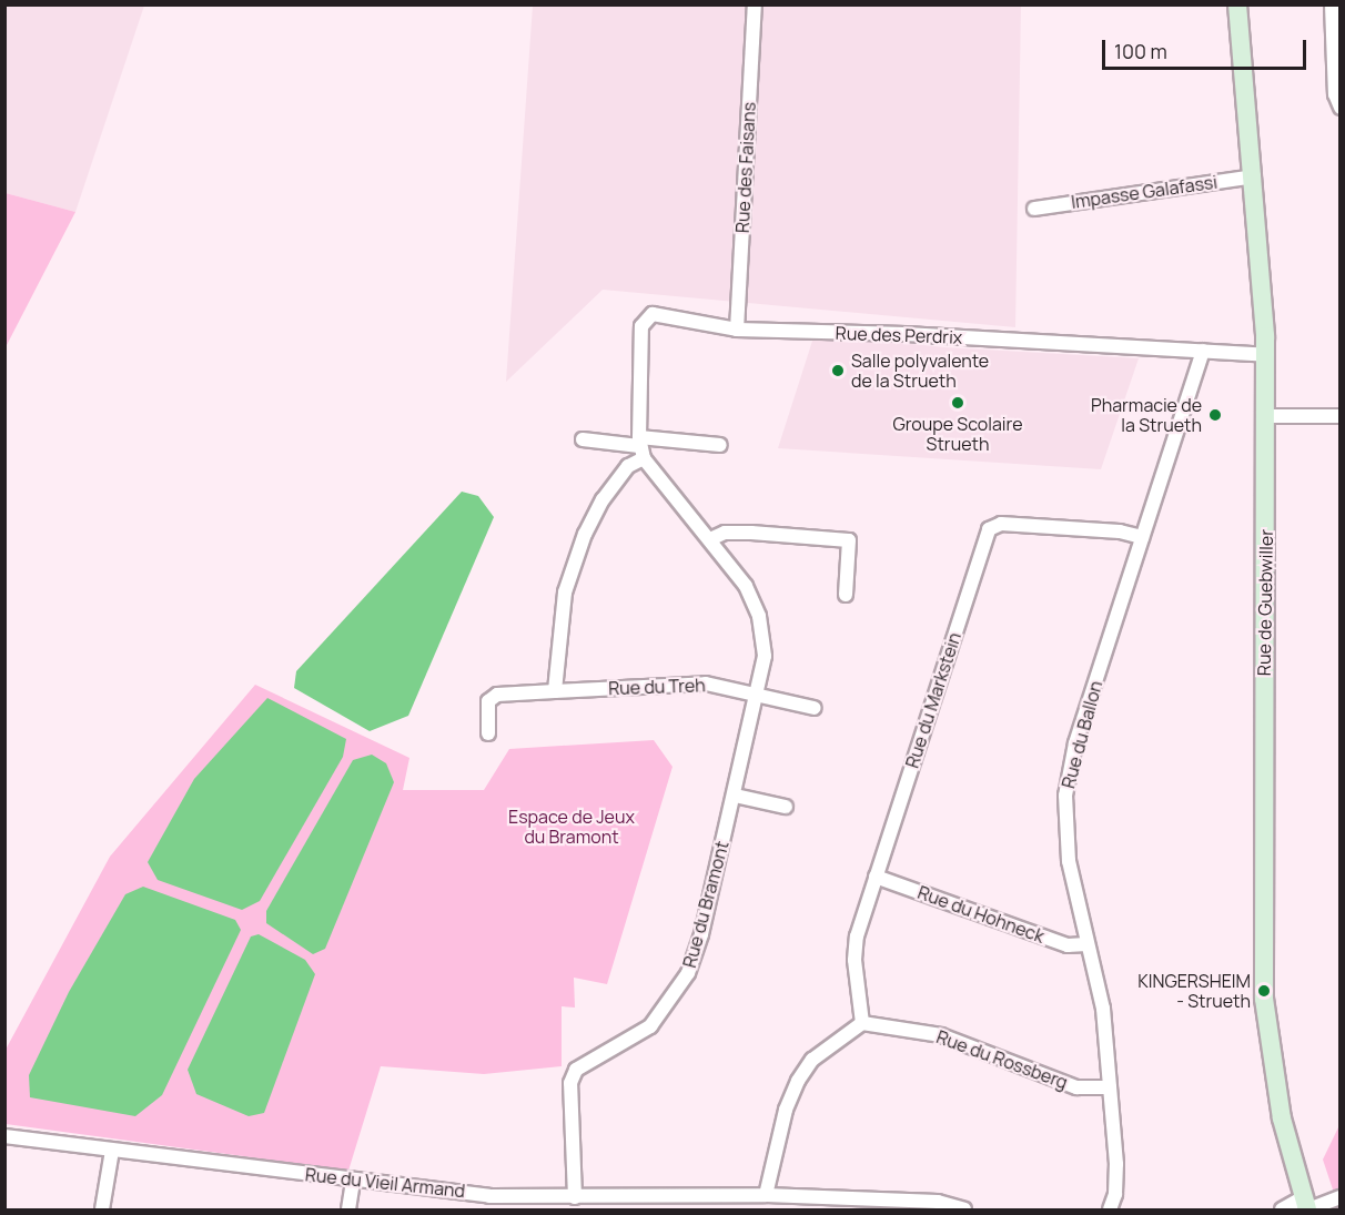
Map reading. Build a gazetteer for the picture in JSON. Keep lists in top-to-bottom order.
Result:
{
  "streets": {
    "main road": ["Rue de Guebwiller"],
    "street": [
      "Rue des Faisans",
      "Impasse Galafassi",
      "Rue des Perdrix",
      "Rue du Treh",
      "Rue du Markstein",
      "Rue du Ballon",
      "Rue du Bramont",
      "Rue du Hohneck",
      "Rue du Rossberg",
      "Rue du Vieil Armand"
    ]
  },
  "crossings": [
    ["Rue des Faisans", "Rue des Perdrix"],
    ["Impasse Galafassi", "Rue de Guebwiller"],
    ["Rue des Perdrix", "Rue de Guebwiller"],
    ["Rue des Perdrix", "Rue du Ballon"],
    ["Rue des Perdrix", "Rue du Bramont"],
    ["Rue du Treh", "Rue du Bramont"],
    ["Rue du Markstein", "Rue du Ballon"],
    ["Rue du Markstein", "Rue du Hohneck"],
    ["Rue du Markstein", "Rue du Rossberg"],
    ["Rue du Ballon", "Rue du Hohneck"],
    ["Rue du Ballon", "Rue du Rossberg"],
    ["Rue du Bramont", "Rue du Vieil Armand"]
  ],
  "parks": ["Espace de Jeux du Bramont"],
  "places": [
    "Salle polyvalente de la Strueth",
    "Groupe Scolaire Strueth",
    "Pharmacie de la Strueth",
    "KINGERSHEIM - Strueth"
  ],
  "scale_bar": "100 m"
}
